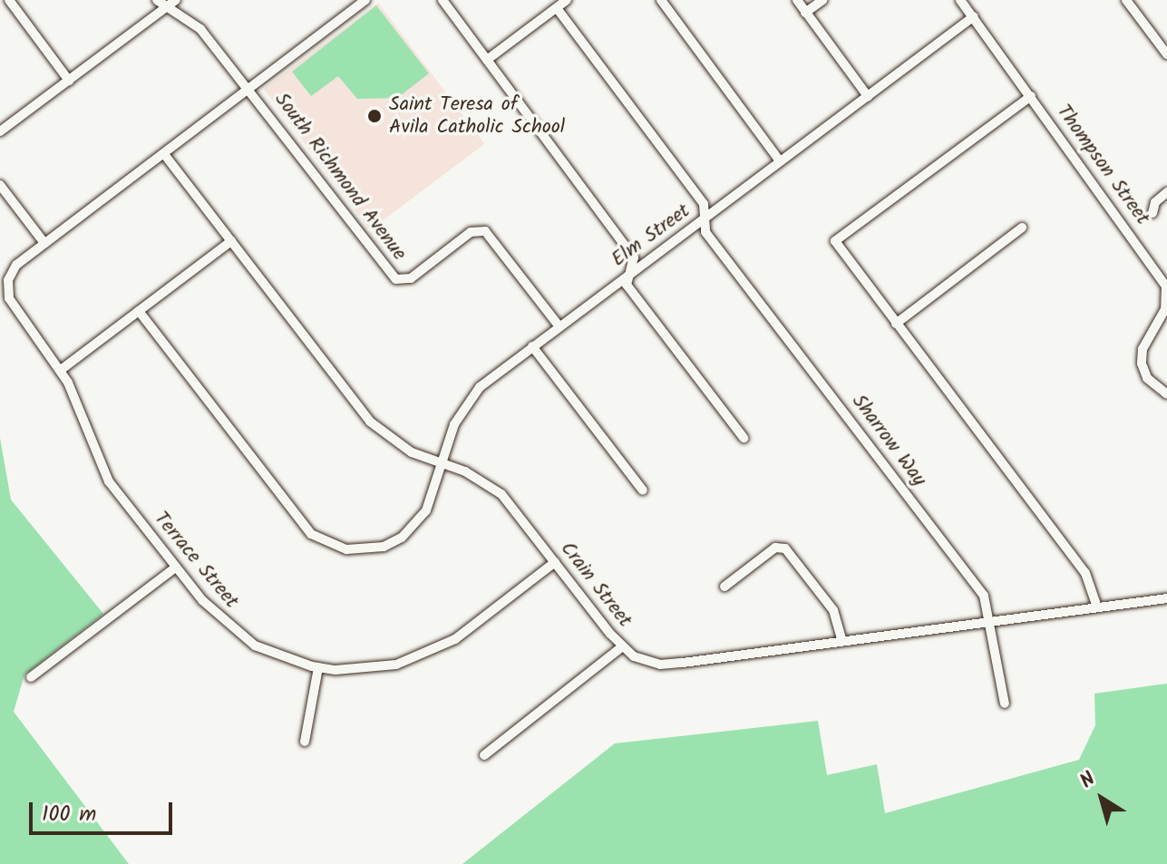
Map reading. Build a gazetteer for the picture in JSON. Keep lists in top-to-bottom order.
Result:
{
  "streets": {
    "street": [
      "Thompson Street",
      "South Richmond Avenue",
      "Elm Street",
      "Sharrow Way",
      "Terrace Street",
      "Crain Street"
    ]
  },
  "crossings": [
    ["Thompson Street", "Elm Street"],
    ["South Richmond Avenue", "Elm Street"],
    ["Elm Street", "Sharrow Way"],
    ["Elm Street", "Crain Street"],
    ["Sharrow Way", "Crain Street"],
    ["Terrace Street", "Crain Street"]
  ],
  "places": ["Saint Teresa of Avila Catholic School"],
  "scale_bar": "100 m",
  "north": "top left"
}
